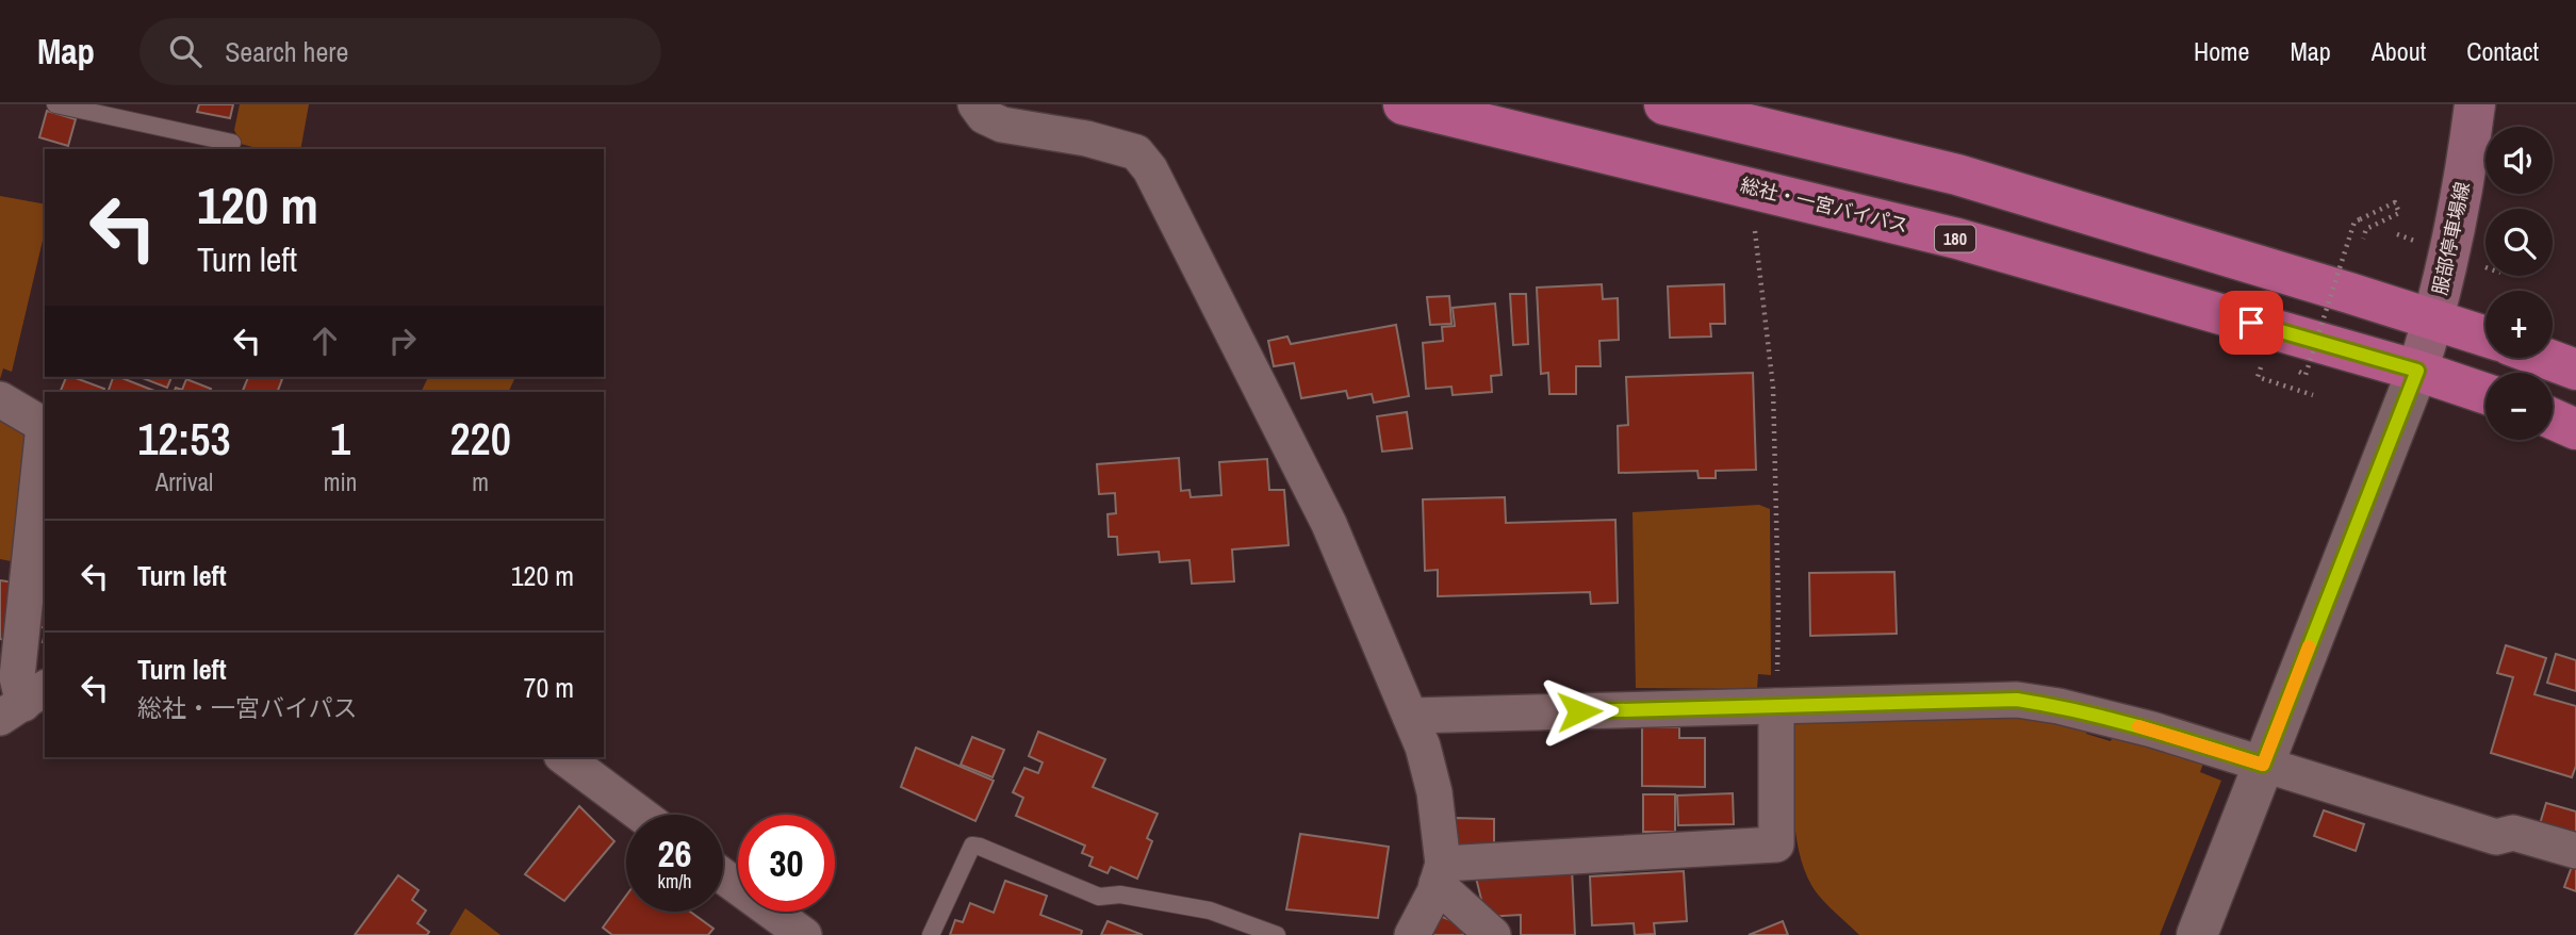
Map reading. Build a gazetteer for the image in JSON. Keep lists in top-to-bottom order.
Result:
{
  "streets": {
    "highway": ["総社・一宮バイパス", "180"],
    "main road": ["服部停車場線"]
  },
  "crossings": [
    ["総社・一宮バイパス", "服部停車場線"]
  ],
  "page": {
    "header": "Map",
    "search": "Search here",
    "nav": [
      "Home",
      "Map",
      "About",
      "Contact"
    ],
    "map_buttons": ["+", "−"],
    "turn": ["120 m", "Turn left"],
    "eta": [
      "12:53",
      "Arrival",
      "1",
      "min",
      "220",
      "m"
    ],
    "list": [
      {
        "name": "Turn left",
        "value": "120 m"
      },
      {
        "name": "Turn left",
        "note": "総社・一宮バイパス",
        "value": "70 m"
      }
    ],
    "speed": "26 km/h",
    "limit": "30"
  }
}
